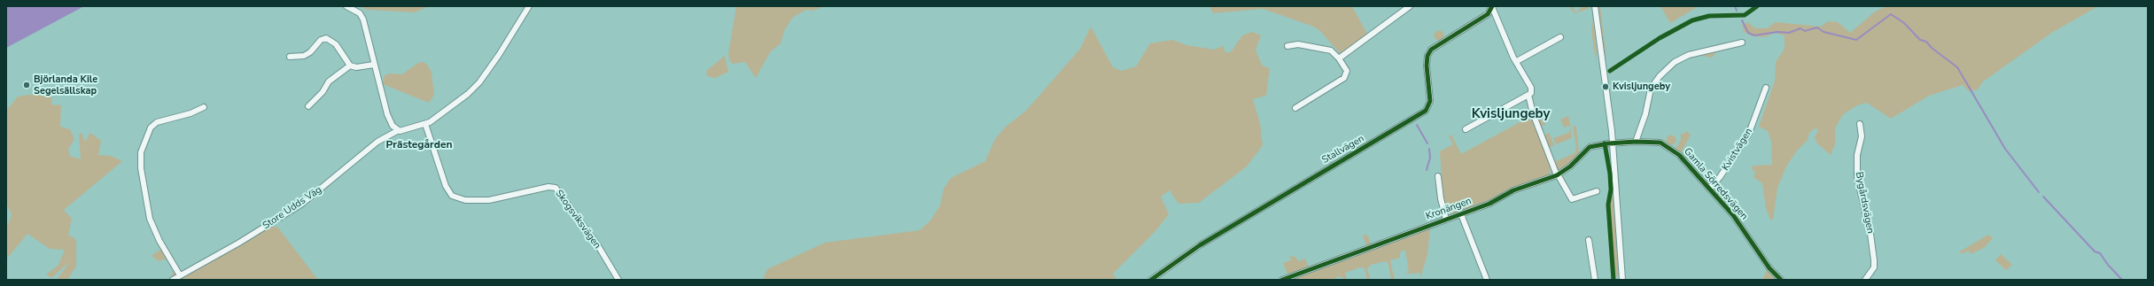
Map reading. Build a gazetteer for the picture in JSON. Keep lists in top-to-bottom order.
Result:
{
  "streets": {
    "street": [
      "Stallvägen",
      "Kvistvägen",
      "Gamla Sörredsvägen",
      "Bygårdsvägen",
      "Store Udds Väg",
      "Kronängen",
      "Skogsviksvägen"
    ]
  },
  "crossings": [
    ["Kvistvägen", "Gamla Sörredsvägen"],
    ["Gamla Sörredsvägen", "Kronängen"],
    ["Store Udds Väg", "Skogsviksvägen"]
  ],
  "districts": ["Kvisljungeby", "Prästegården"],
  "places": ["Björlanda Kile Segelsällskap", "Kvisljungeby"]
}
